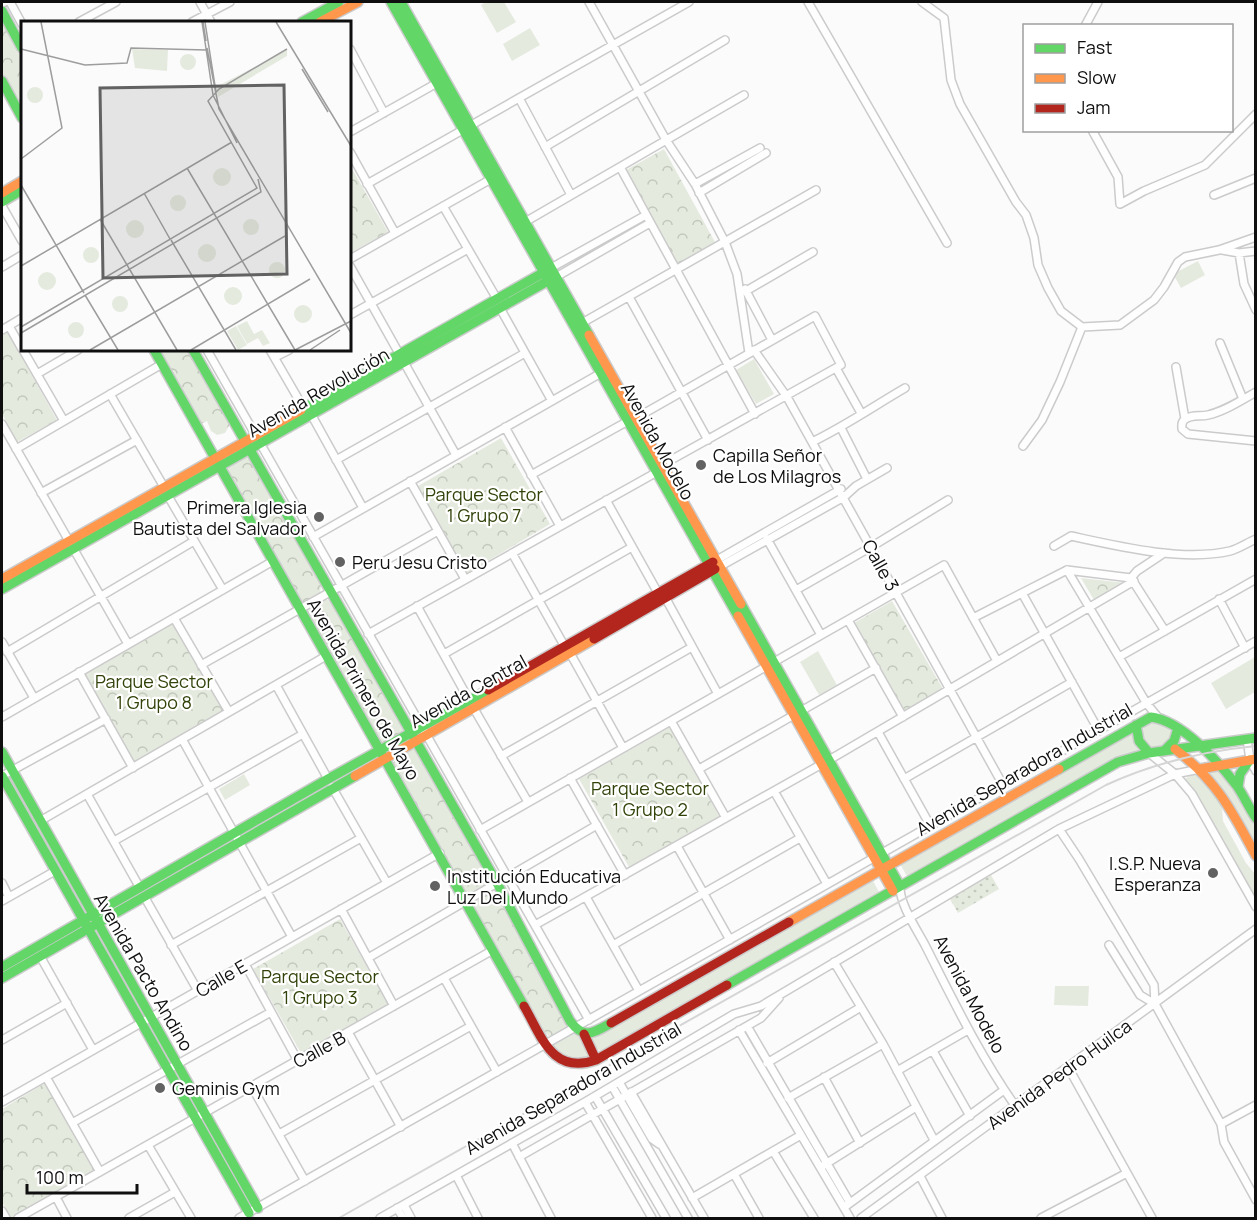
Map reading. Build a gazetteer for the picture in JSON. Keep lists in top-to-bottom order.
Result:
{
  "streets": {
    "street": [
      "Avenida Revolución",
      "Avenida Modelo",
      "Calle 3",
      "Avenida Primero de Mayo",
      "Avenida Central",
      "Avenida Separadora Industrial",
      "Avenida Pacto Andino",
      "Calle E",
      "Calle B",
      "Avenida Pedro Huilca"
    ]
  },
  "crossings": [
    ["Avenida Revolución", "Avenida Modelo"],
    ["Avenida Revolución", "Avenida Primero de Mayo"],
    ["Avenida Modelo", "Avenida Central"],
    ["Avenida Modelo", "Avenida Separadora Industrial"],
    ["Avenida Modelo", "Avenida Pedro Huilca"],
    ["Calle 3", "Avenida Central"],
    ["Calle 3", "Avenida Separadora Industrial"],
    ["Avenida Primero de Mayo", "Avenida Central"],
    ["Avenida Primero de Mayo", "Avenida Separadora Industrial"],
    ["Avenida Primero de Mayo", "Calle E"],
    ["Avenida Primero de Mayo", "Calle B"],
    ["Avenida Central", "Avenida Pacto Andino"],
    ["Avenida Separadora Industrial", "Avenida Pacto Andino"],
    ["Avenida Pacto Andino", "Calle E"],
    ["Avenida Pacto Andino", "Calle B"]
  ],
  "parks": [
    "Parque Sector 1 Grupo 7",
    "Parque Sector 1 Grupo 8",
    "Parque Sector 1 Grupo 2",
    "Parque Sector 1 Grupo 3"
  ],
  "places": [
    "Capilla Señor de Los Milagros",
    "Primera Iglesia Bautista del Salvador",
    "Peru Jesu Cristo",
    "I.S.P. Nueva Esperanza",
    "Institución Educativa Luz Del Mundo",
    "Geminis Gym"
  ],
  "legend": ["Fast", "Slow", "Jam"],
  "scale_bar": "100 m"
}
